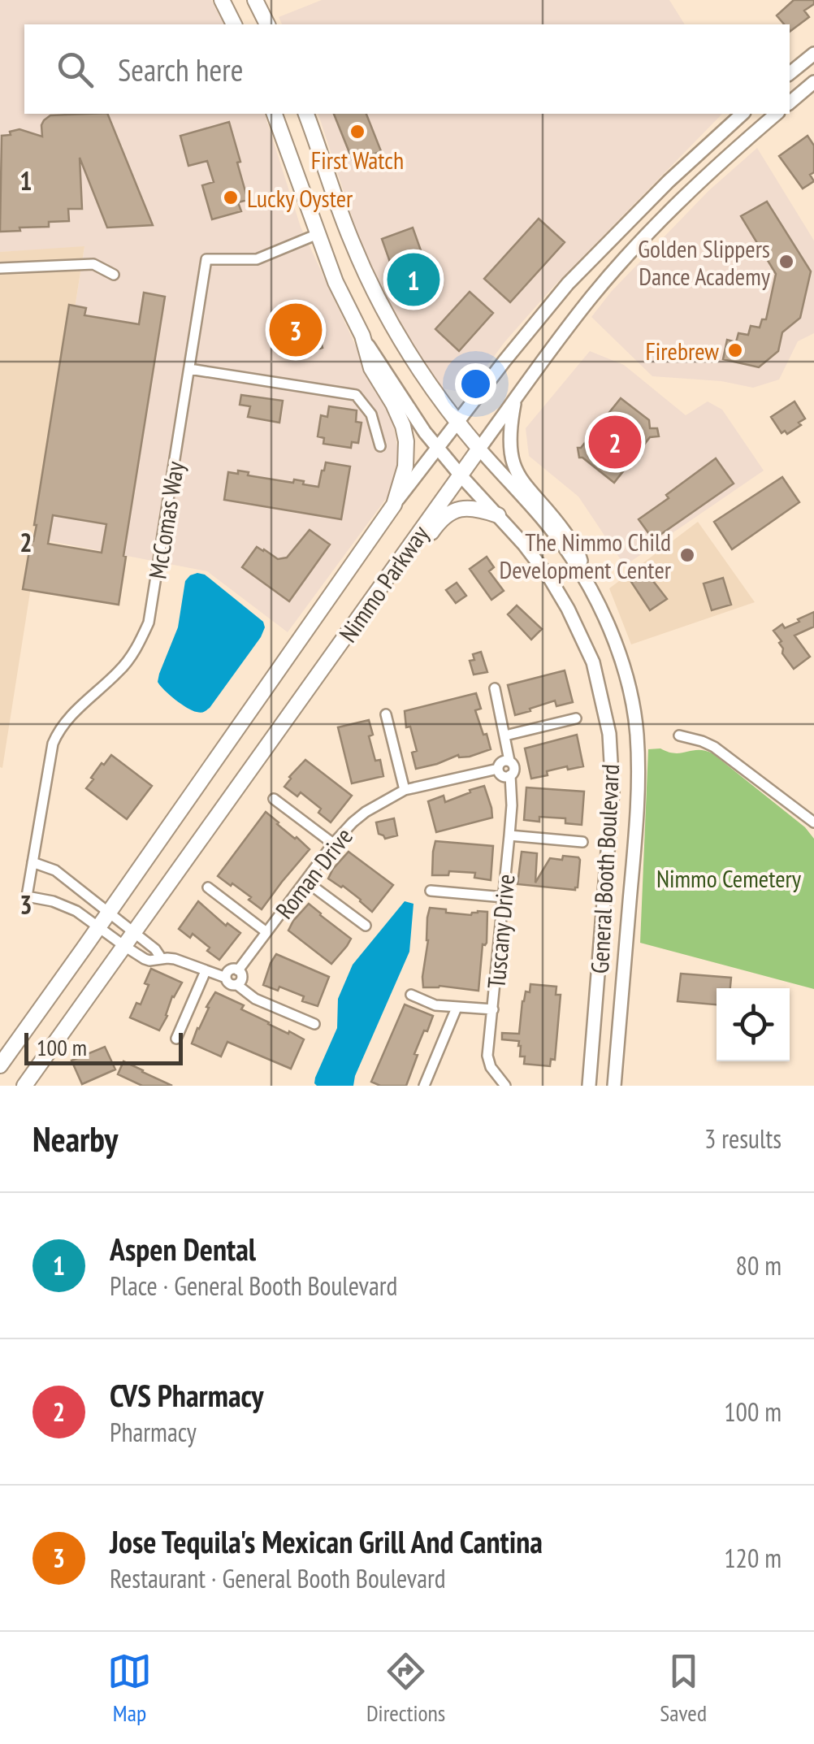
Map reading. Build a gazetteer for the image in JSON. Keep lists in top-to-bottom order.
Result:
{
  "streets": {
    "highway": ["Nimmo Parkway", "General Booth Boulevard"],
    "street": ["McComas Way", "Roman Drive", "Tuscany Drive"]
  },
  "crossings": [
    ["McComas Way", "Nimmo Parkway"],
    ["McComas Way", "General Booth Boulevard"],
    ["Nimmo Parkway", "General Booth Boulevard"],
    ["Roman Drive", "Tuscany Drive"]
  ],
  "parks": ["Nimmo Cemetery"],
  "places": [
    "First Watch",
    "Lucky Oyster",
    "Golden Slippers Dance Academy",
    "Firebrew",
    "The Nimmo Child Development Center"
  ],
  "scale_bar": "100 m",
  "page": {
    "search": "Search here",
    "pins": ["1", "3", "2"],
    "scale": "100 m",
    "heading": ["Nearby", "3 results"],
    "list": [
      {
        "mark": "1",
        "name": "Aspen Dental",
        "note": "Place · General Booth Boulevard",
        "value": "80 m"
      },
      {
        "mark": "2",
        "name": "CVS Pharmacy",
        "note": "Pharmacy",
        "value": "100 m"
      },
      {
        "mark": "3",
        "name": "Jose Tequila's Mexican Grill And Cantina",
        "note": "Restaurant · General Booth Boulevard",
        "value": "120 m"
      }
    ],
    "nav": ["Map", "Directions", "Saved"]
  },
  "grid": {
    "rows": ["1", "2", "3"]
  }
}
